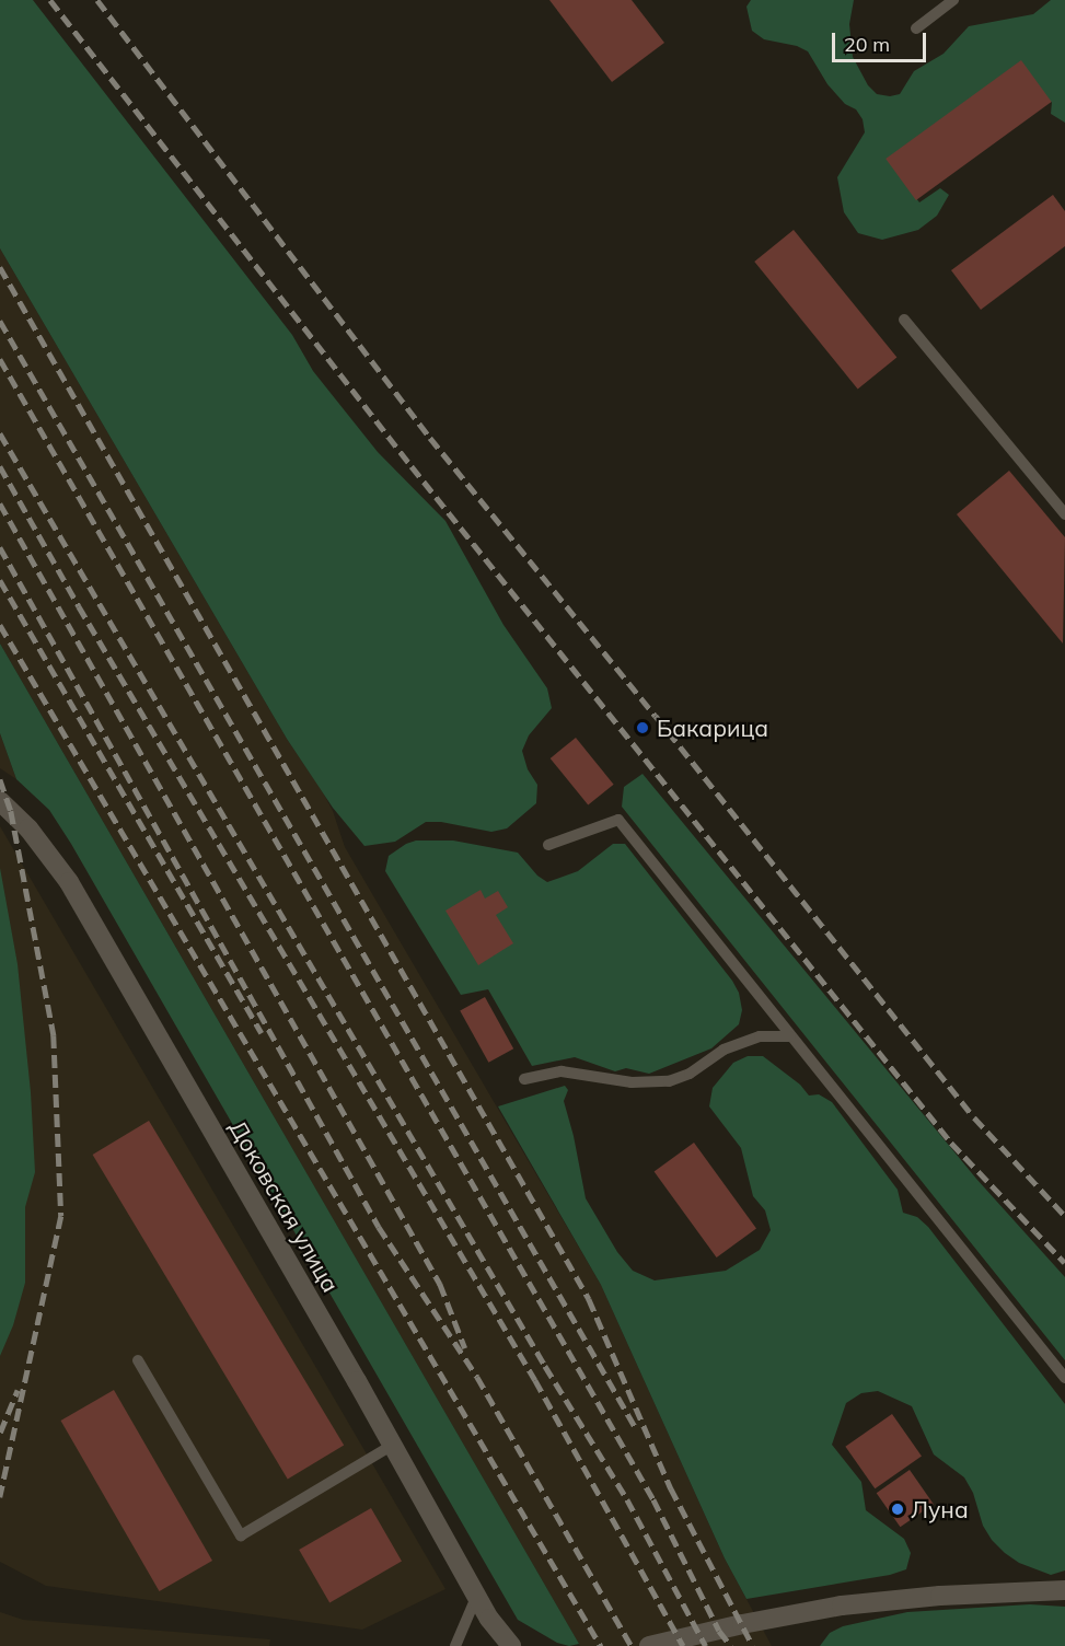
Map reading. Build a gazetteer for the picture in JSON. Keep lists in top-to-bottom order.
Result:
{
  "streets": {
    "street": ["Доковская улица"]
  },
  "places": ["Бакарица", "Луна"],
  "scale_bar": "20 m"
}
